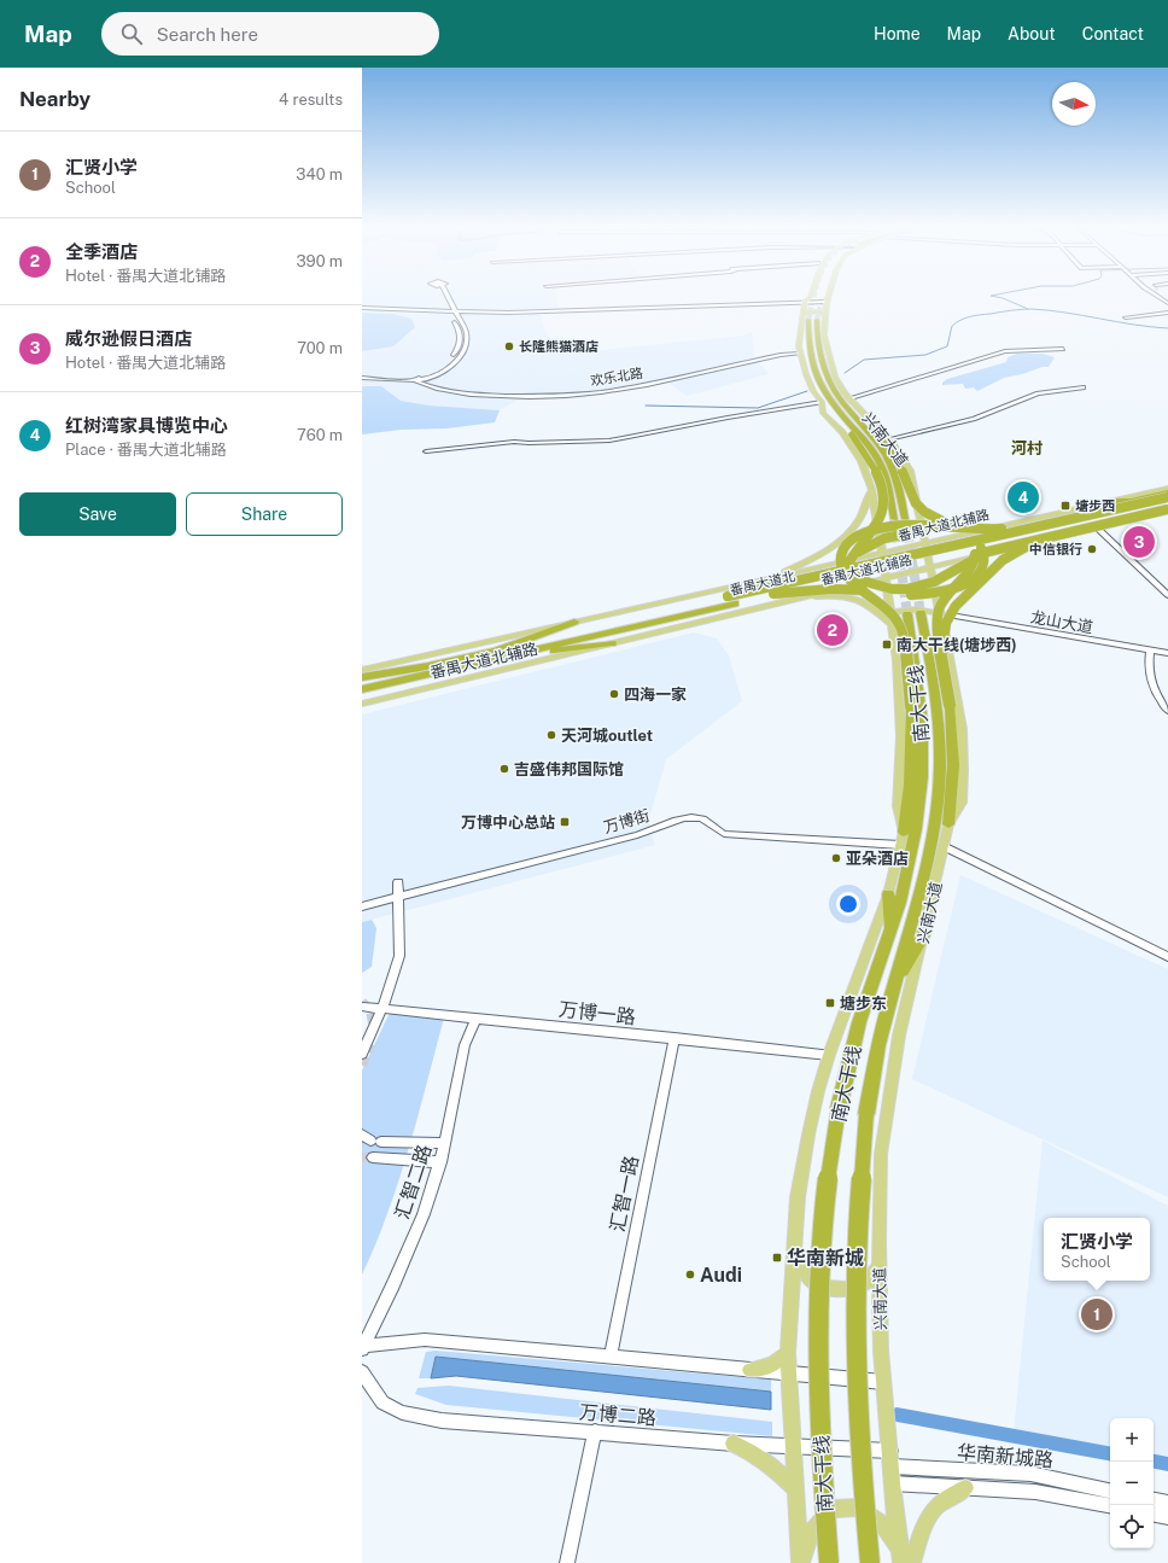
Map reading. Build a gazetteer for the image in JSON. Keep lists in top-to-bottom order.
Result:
{
  "streets": {
    "highway": ["番禺大道北", "南大干线"],
    "main road": ["兴南大道", "番禺大道北辅路", "番禺大道北铺路"],
    "street": [
      "欢乐北路",
      "龙山大道",
      "万博街",
      "万博一路",
      "汇智二路",
      "汇智一路",
      "万博二路",
      "华南新城路"
    ]
  },
  "crossings": [
    ["欢乐北路", "兴南大道"],
    ["兴南大道", "番禺大道北辅路"],
    ["兴南大道", "番禺大道北铺路"],
    ["兴南大道", "万博街"],
    ["兴南大道", "万博一路"],
    ["兴南大道", "万博二路"],
    ["兴南大道", "华南新城路"],
    ["番禺大道北辅路", "番禺大道北铺路"],
    ["万博一路", "汇智二路"],
    ["万博一路", "汇智一路"],
    ["万博二路", "华南新城路"]
  ],
  "districts": ["河村"],
  "places": {
    "other": [
      "长隆熊猫酒店",
      "中信银行",
      "四海一家",
      "天河城outlet",
      "吉盛伟邦国际馆",
      "亚朵酒店",
      "Audi"
    ],
    "transit": [
      "塘步西",
      "南大干线(塘埗西)",
      "万博中心总站",
      "塘步东",
      "华南新城"
    ]
  },
  "north": "right",
  "page": {
    "header": "Map",
    "search": "Search here",
    "nav": [
      "Home",
      "Map",
      "About",
      "Contact"
    ],
    "heading": ["Nearby", "4 results"],
    "list": [
      {
        "mark": "1",
        "name": "汇贤小学",
        "note": "School",
        "value": "340 m"
      },
      {
        "mark": "2",
        "name": "全季酒店",
        "note": "Hotel · 番禺大道北铺路",
        "value": "390 m"
      },
      {
        "mark": "3",
        "name": "威尔逊假日酒店",
        "note": "Hotel · 番禺大道北辅路",
        "value": "700 m"
      },
      {
        "mark": "4",
        "name": "红树湾家具博览中心",
        "note": "Place · 番禺大道北辅路",
        "value": "760 m"
      }
    ],
    "buttons": ["Save", "Share"],
    "pins": [
      "4",
      "3",
      "2",
      "1"
    ],
    "popup": ["汇贤小学", "School"],
    "map_buttons": ["+", "−"]
  }
}
